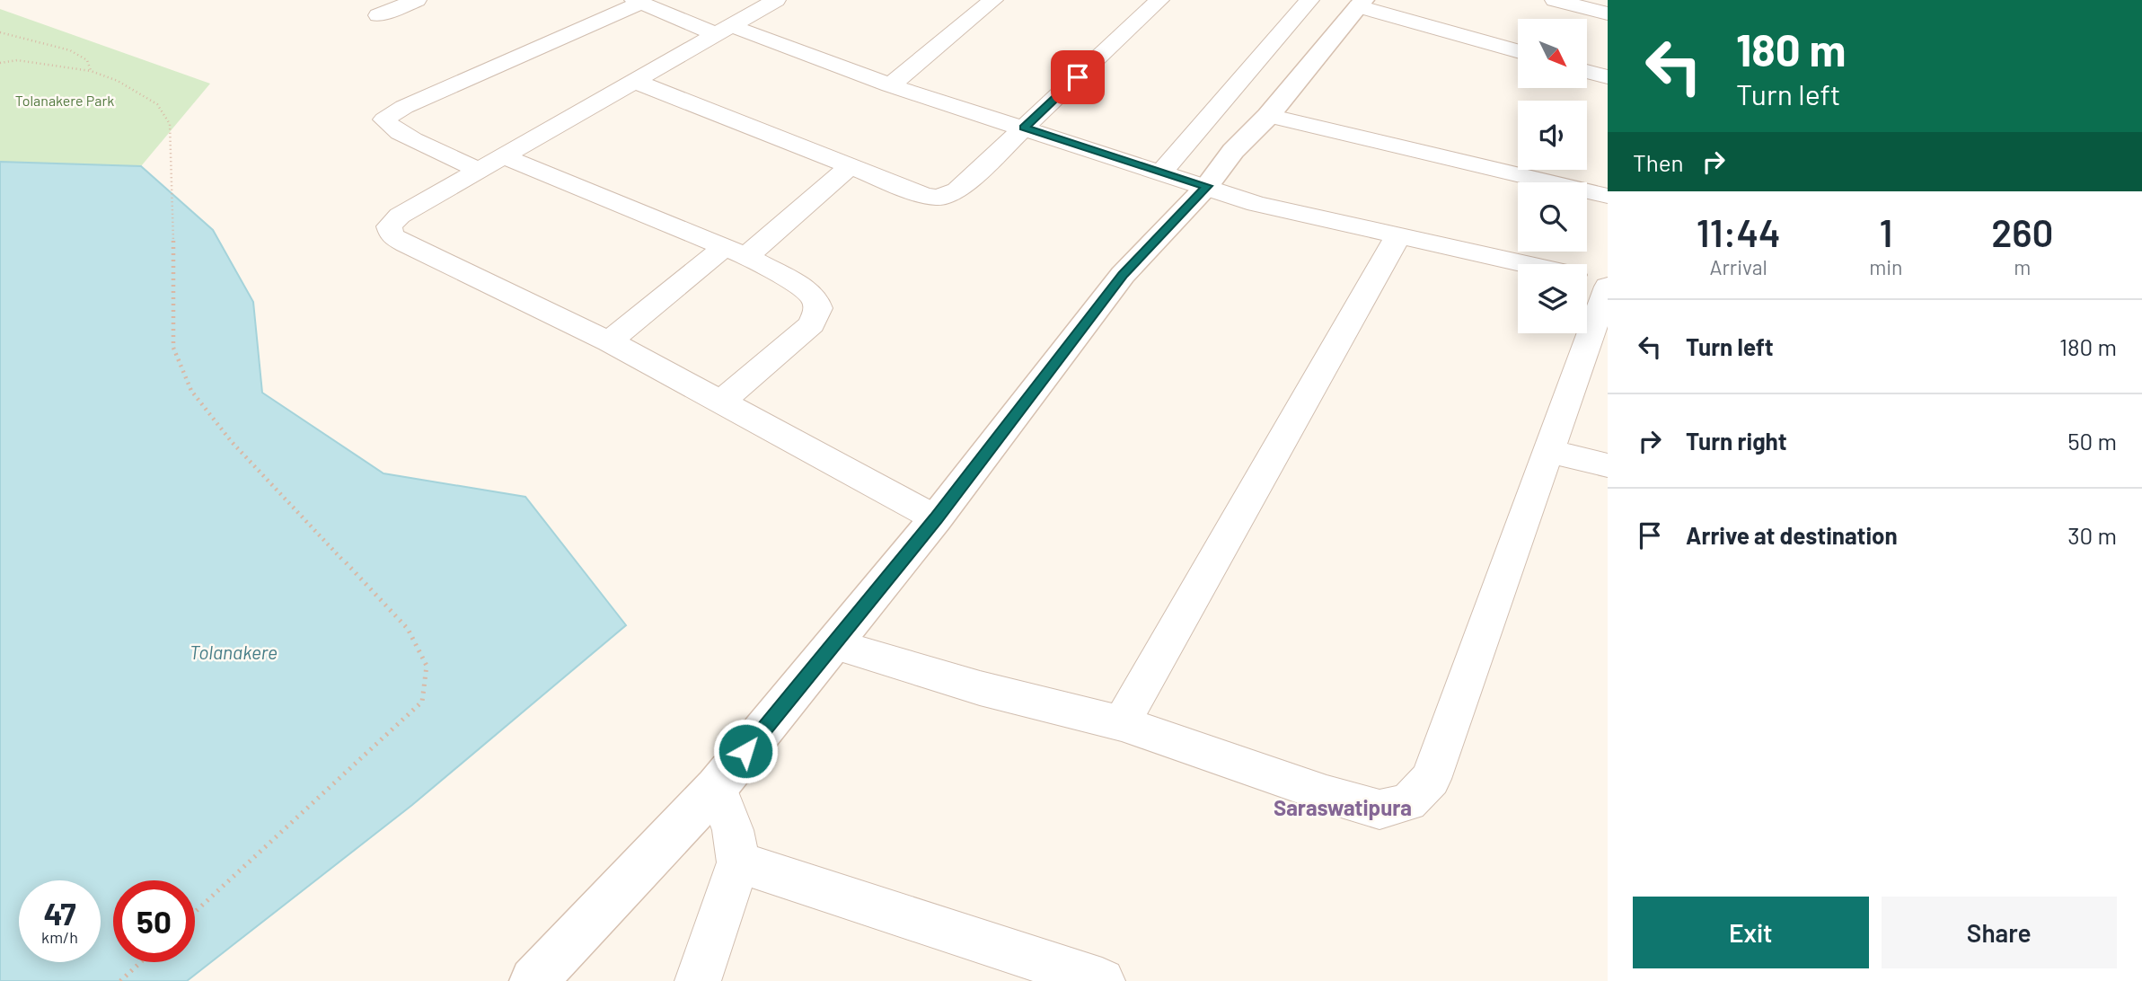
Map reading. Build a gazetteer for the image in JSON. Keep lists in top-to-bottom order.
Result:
{
  "districts": ["Saraswatipura"],
  "water": ["Tolanakere"],
  "parks": ["Tolanakere Park"],
  "north": "bottom right",
  "page": {
    "turn": ["180 m", "Turn left"],
    "then": "Then",
    "eta": [
      "11:44",
      "Arrival",
      "1",
      "min",
      "260",
      "m"
    ],
    "list": [
      {
        "name": "Turn left",
        "value": "180 m"
      },
      {
        "name": "Turn right",
        "value": "50 m"
      },
      {
        "name": "Arrive at destination",
        "value": "30 m"
      }
    ],
    "speed": "47 km/h",
    "limit": "50",
    "buttons": ["Exit", "Share"]
  }
}
